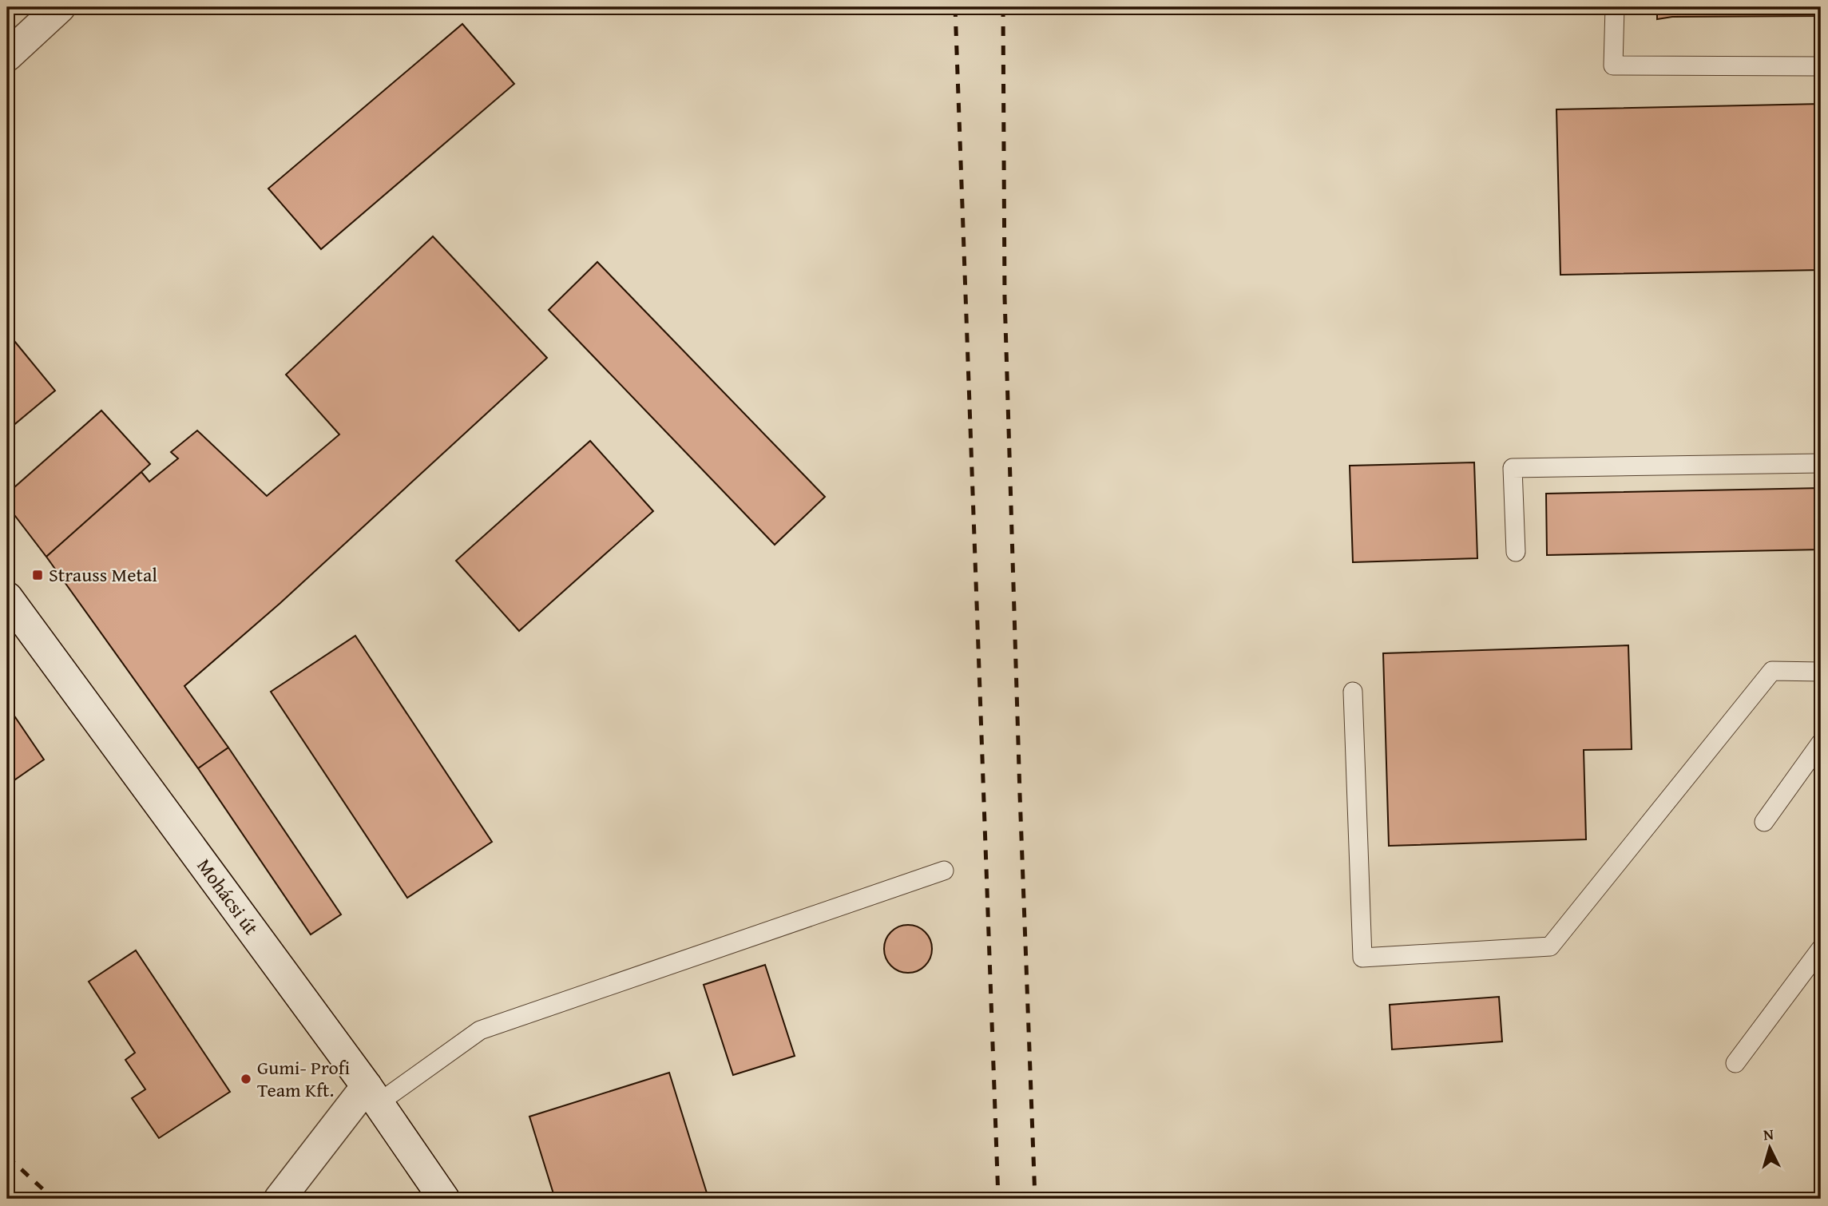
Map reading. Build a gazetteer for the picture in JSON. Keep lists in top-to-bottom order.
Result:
{
  "streets": {
    "main road": ["Mohácsi út"]
  },
  "places": {
    "transit": ["Strauss Metal"],
    "other": ["Gumi- Profi Team Kft."]
  },
  "north": "top"
}
